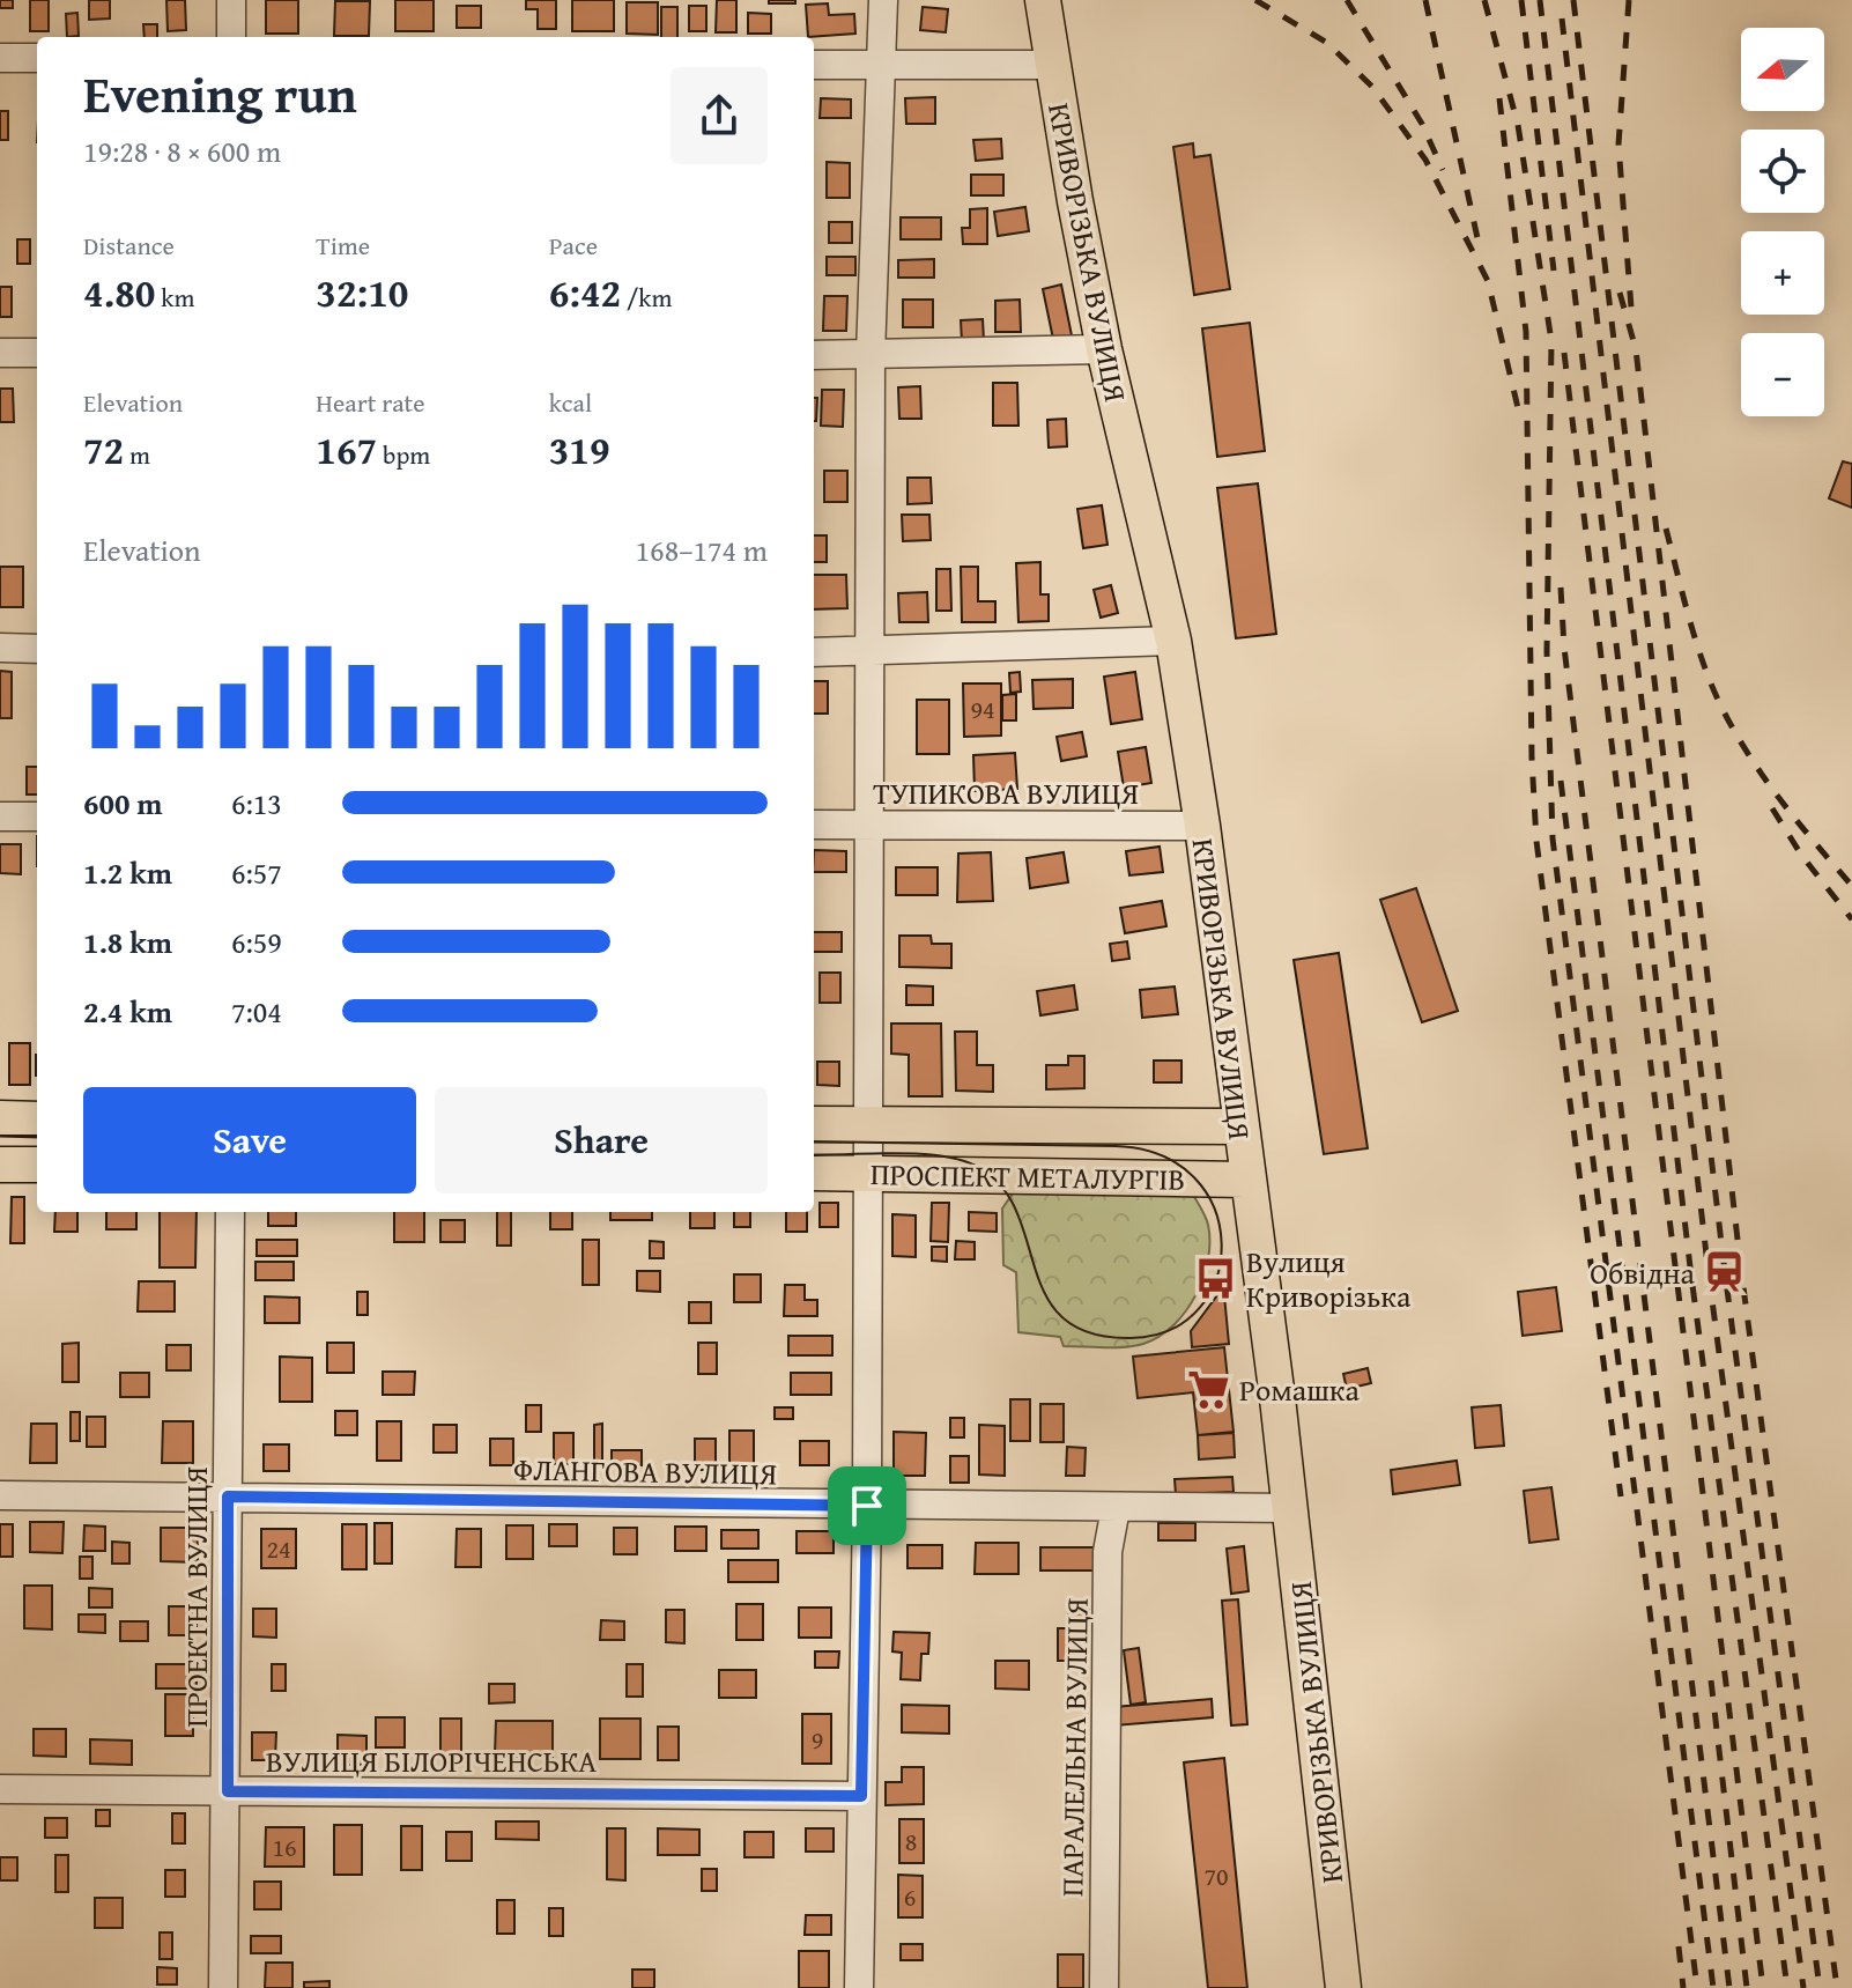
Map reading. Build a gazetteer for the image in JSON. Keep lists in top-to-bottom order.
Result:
{
  "streets": {
    "main road": ["КРИВОРІЗЬКА ВУЛИЦЯ", "ПРОСПЕКТ МЕТАЛУРГІВ"],
    "street": [
      "ТУПИКОВА ВУЛИЦЯ",
      "ФЛАНГОВА ВУЛИЦЯ",
      "ПРОЕКТНА ВУЛИЦЯ",
      "ПАРАЛЕЛЬНА ВУЛИЦЯ",
      "ВУЛИЦЯ БІЛОРІЧЕНСЬКА"
    ]
  },
  "crossings": [
    ["КРИВОРІЗЬКА ВУЛИЦЯ", "ТУПИКОВА ВУЛИЦЯ"],
    ["КРИВОРІЗЬКА ВУЛИЦЯ", "ПРОСПЕКТ МЕТАЛУРГІВ"],
    ["КРИВОРІЗЬКА ВУЛИЦЯ", "ФЛАНГОВА ВУЛИЦЯ"],
    ["ФЛАНГОВА ВУЛИЦЯ", "ПРОЕКТНА ВУЛИЦЯ"],
    ["ФЛАНГОВА ВУЛИЦЯ", "ПАРАЛЕЛЬНА ВУЛИЦЯ"],
    ["ПРОЕКТНА ВУЛИЦЯ", "ВУЛИЦЯ БІЛОРІЧЕНСЬКА"]
  ],
  "places": {
    "station": ["Обвідна"],
    "bus stop": ["Вулиця Криворізька"],
    "supermarket": ["Ромашка"]
  },
  "house_numbers": [
    "94",
    "24",
    "9",
    "8",
    "16",
    "70",
    "6"
  ],
  "north": "left",
  "page": {
    "map_buttons": ["+", "−"],
    "heading": ["Evening run", "19:28 · 8 × 600 m"],
    "stats": [
      ["Distance", "4.80 km"],
      ["Time", "32:10"],
      ["Pace", "6:42 /km"],
      ["Elevation", "72 m"],
      ["Heart rate", "167 bpm"],
      ["kcal", "319"]
    ],
    "chart": ["Elevation", "168–174 m"],
    "list": [
      {
        "name": "600 m",
        "note": "6:13"
      },
      {
        "name": "1.2 km",
        "note": "6:57"
      },
      {
        "name": "1.8 km",
        "note": "6:59"
      },
      {
        "name": "2.4 km",
        "note": "7:04"
      }
    ],
    "buttons": ["Save", "Share"]
  }
}
